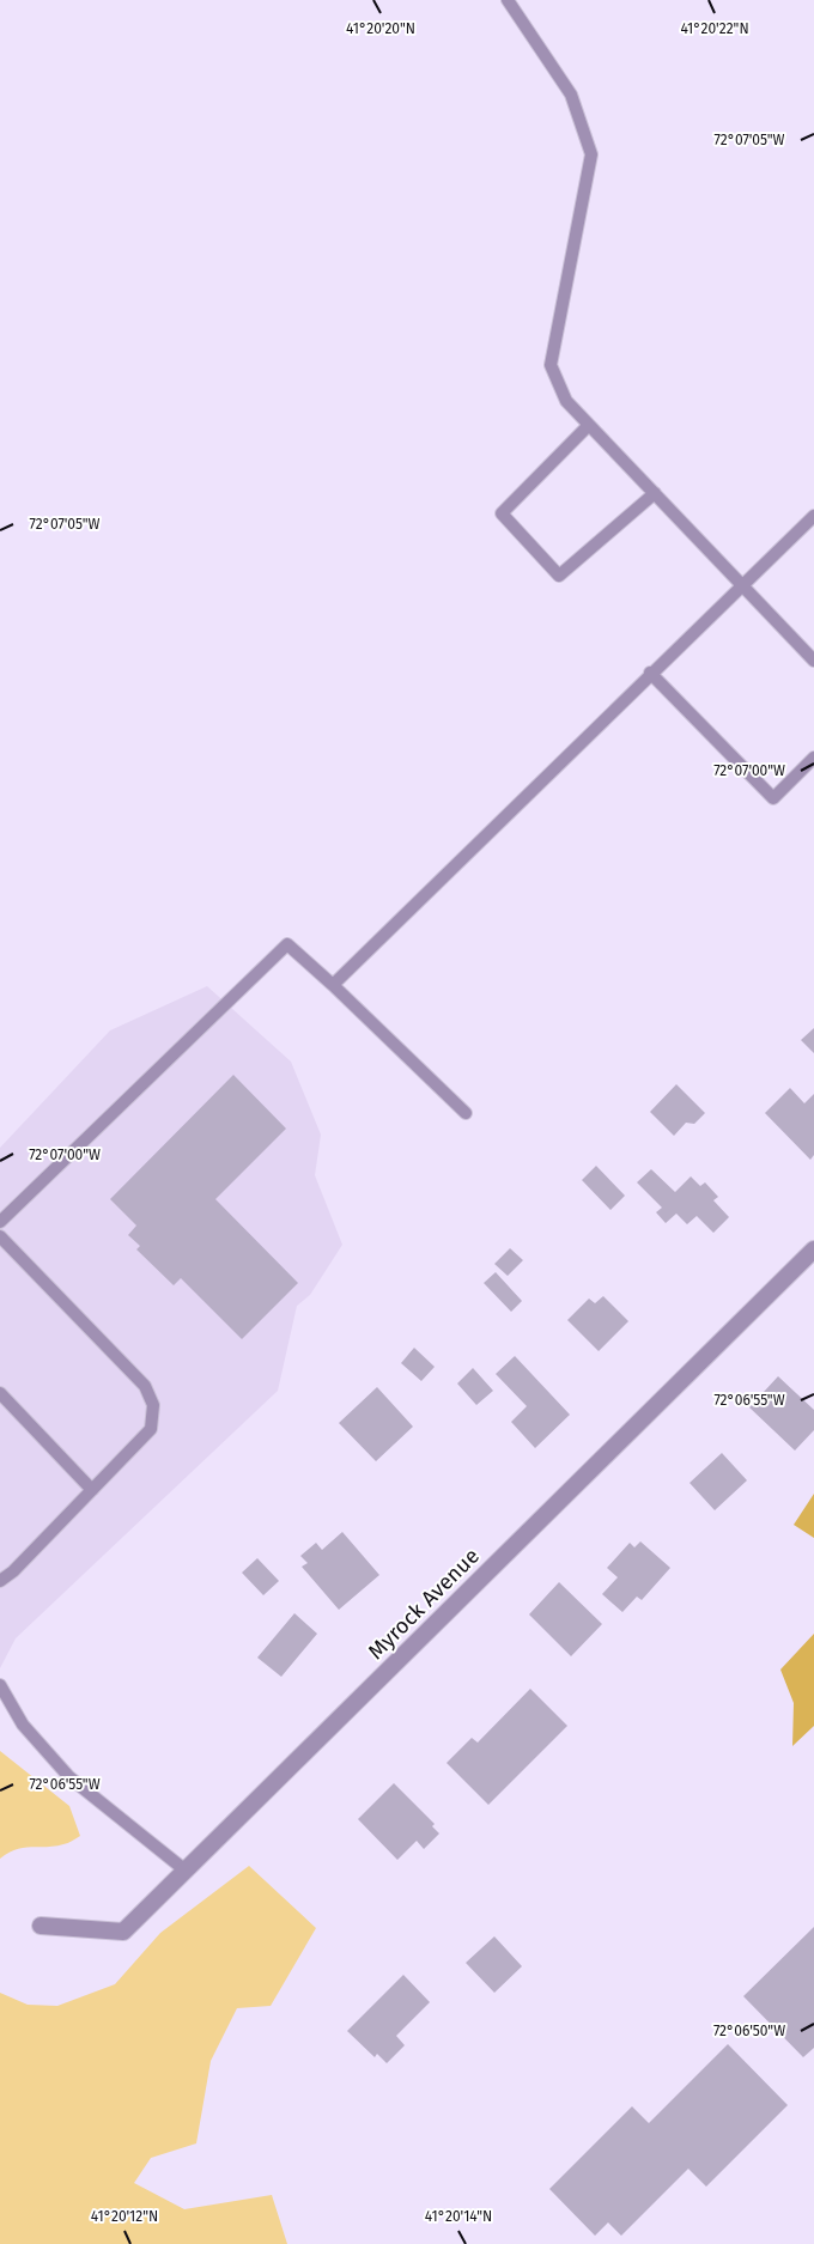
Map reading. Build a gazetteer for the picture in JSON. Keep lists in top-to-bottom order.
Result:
{
  "streets": {
    "street": ["Myrock Avenue"]
  },
  "coordinates": [
    "41°20'20\"N",
    "41°20'22\"N",
    "72°07'05\"W",
    "72°07'00\"W",
    "72°06'55\"W",
    "72°06'50\"W",
    "41°20'12\"N",
    "41°20'14\"N"
  ]
}
